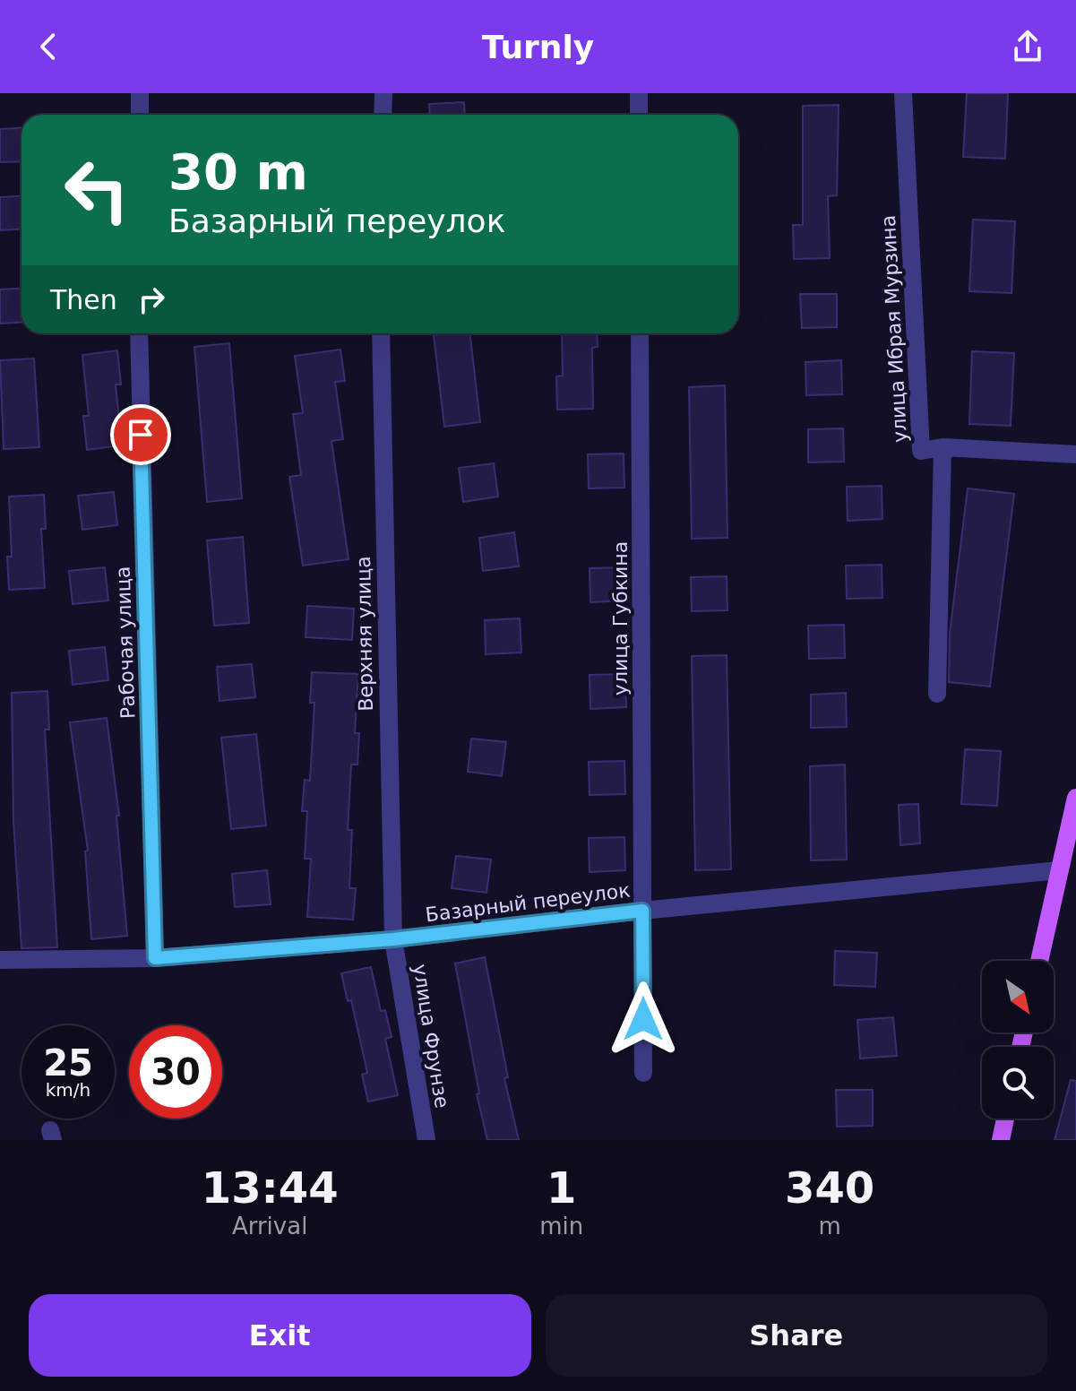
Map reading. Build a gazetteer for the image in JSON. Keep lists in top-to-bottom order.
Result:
{
  "streets": {
    "street": [
      "улица Ибрая Мурзина",
      "улица Губкина",
      "Верхняя улица",
      "Рабочая улица",
      "Базарный переулок",
      "улица Фрунзе"
    ]
  },
  "crossings": [
    ["улица Губкина", "Базарный переулок"],
    ["Верхняя улица", "Базарный переулок"],
    ["Верхняя улица", "улица Фрунзе"],
    ["Рабочая улица", "Базарный переулок"],
    ["Базарный переулок", "улица Фрунзе"]
  ],
  "north": "bottom right",
  "page": {
    "header": "Turnly",
    "turn": ["30 m", "Базарный переулок"],
    "then": "Then",
    "speed": "25 km/h",
    "limit": "30",
    "eta": [
      "13:44",
      "Arrival",
      "1",
      "min",
      "340",
      "m"
    ],
    "buttons": ["Exit", "Share"]
  }
}
